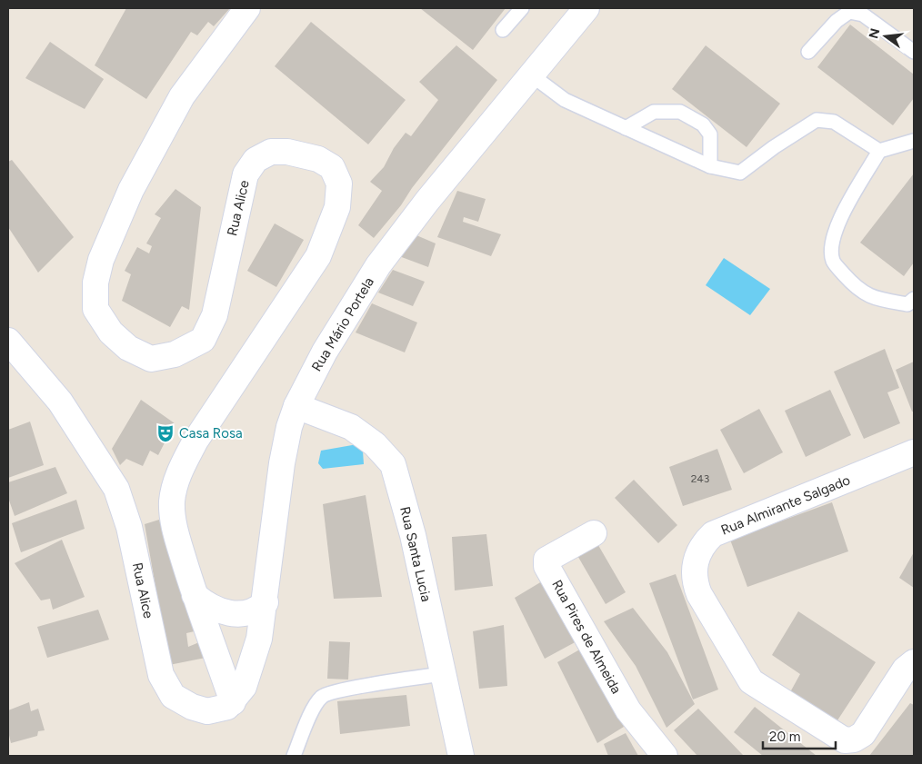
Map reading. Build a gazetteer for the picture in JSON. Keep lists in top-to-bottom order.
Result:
{
  "streets": {
    "street": [
      "Rua Alice",
      "Rua Mário Portela",
      "Rua Almirante Salgado",
      "Rua Santa Lucia",
      "Rua Pires de Almeida"
    ]
  },
  "crossings": [
    ["Rua Alice", "Rua Mário Portela"],
    ["Rua Mário Portela", "Rua Santa Lucia"]
  ],
  "places": {
    "theatre": ["Casa Rosa"]
  },
  "house_numbers": ["243"],
  "scale_bar": "20 m",
  "north": "left"
}
